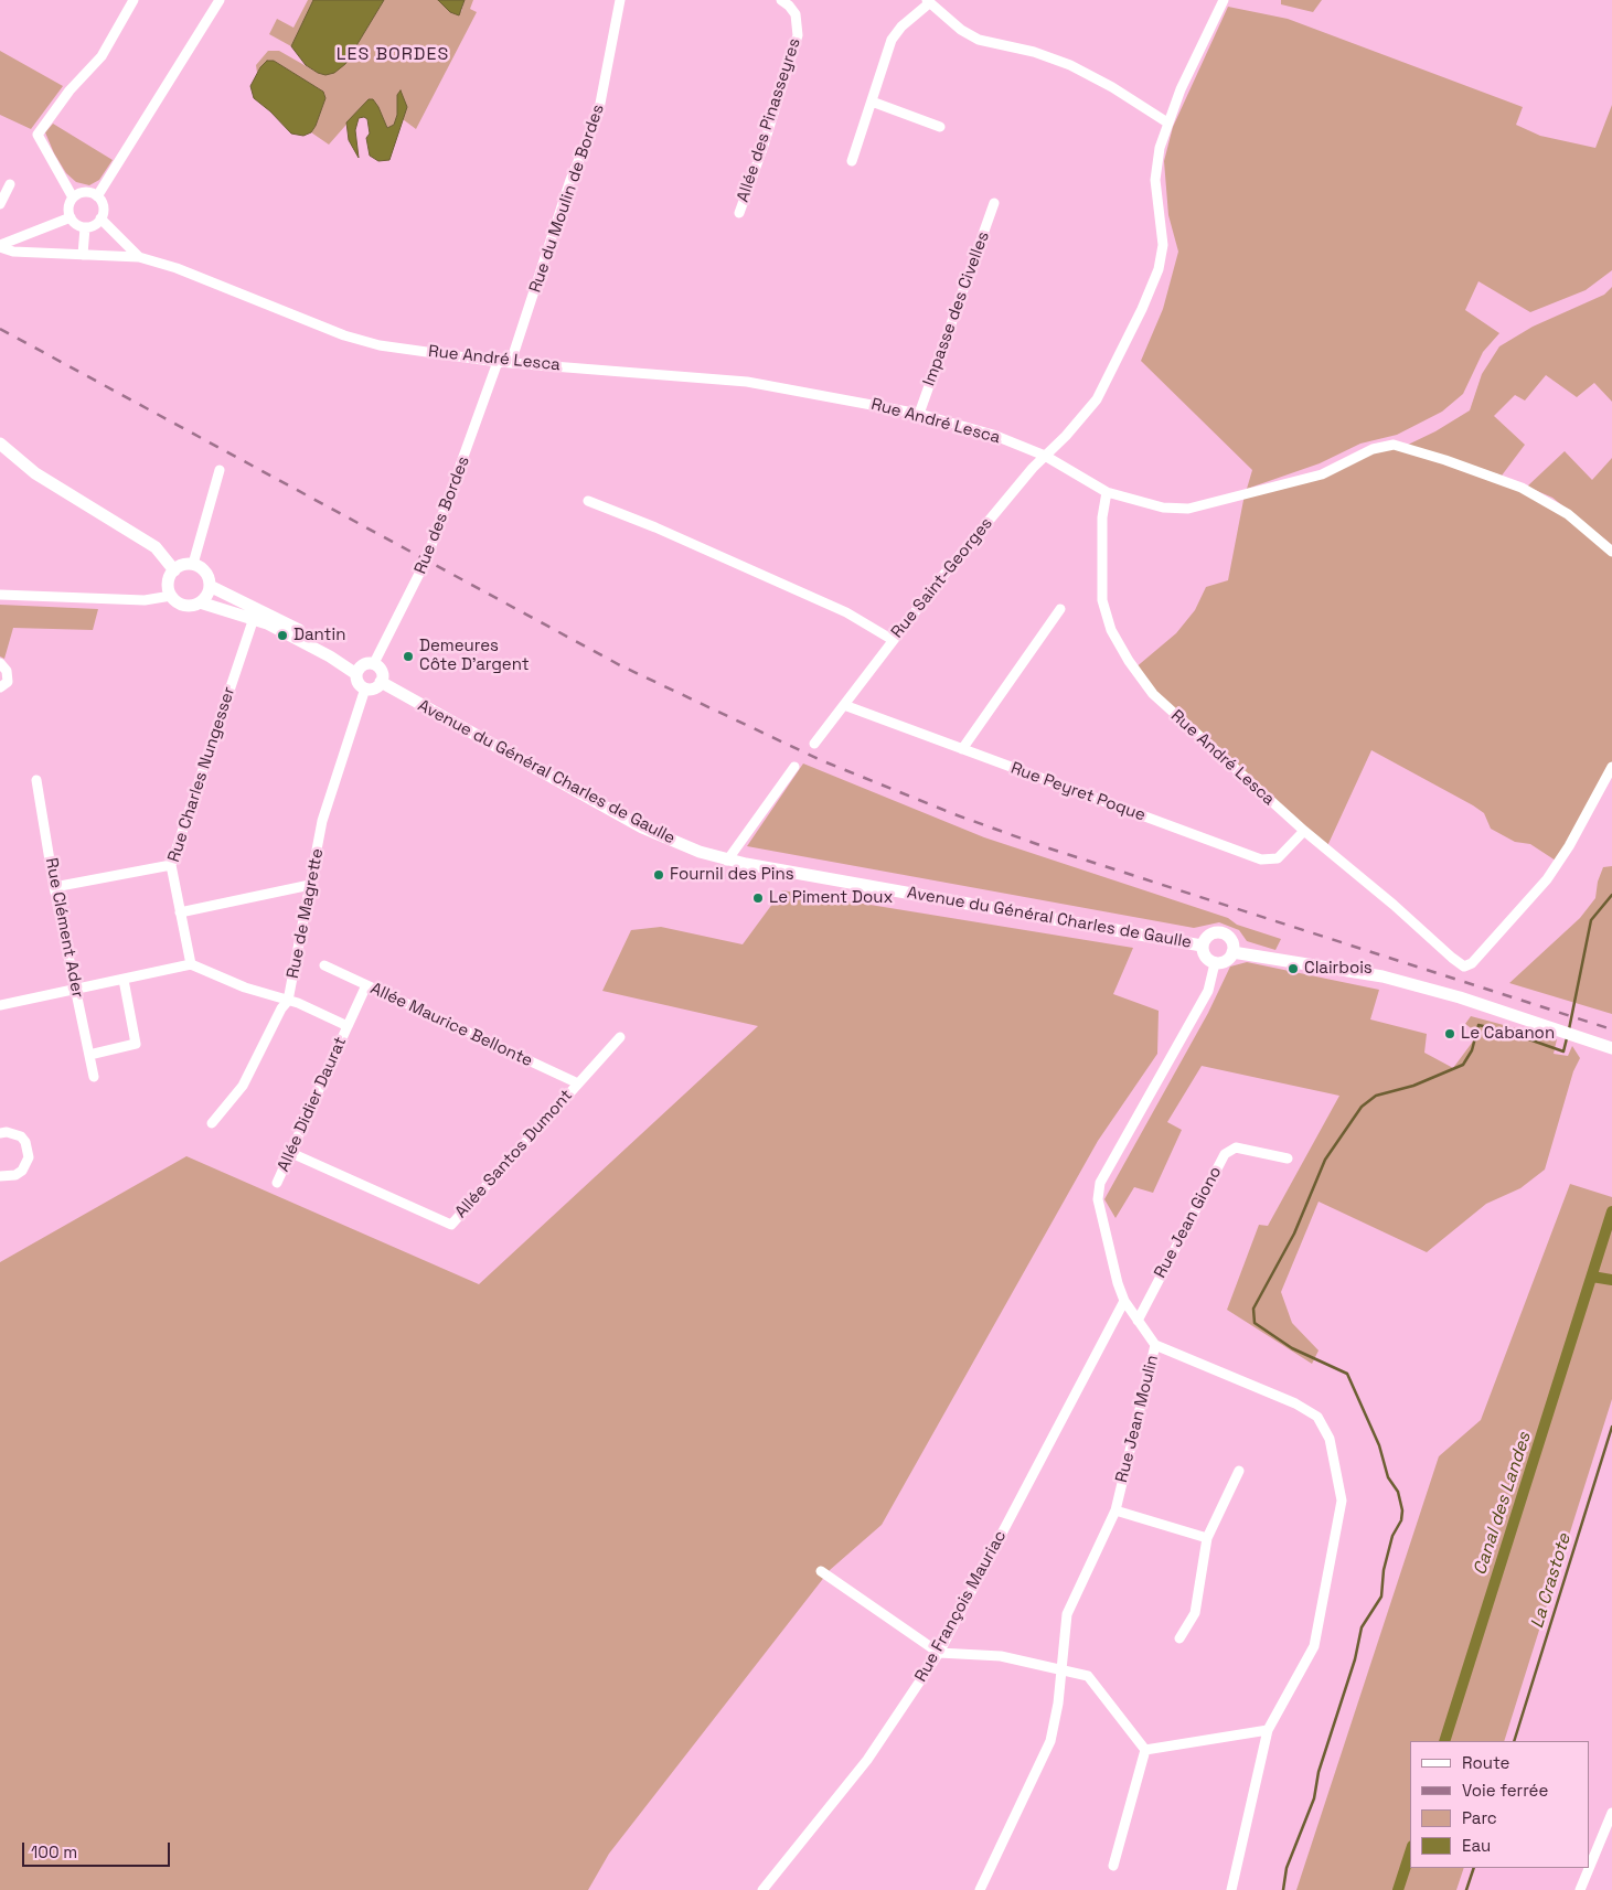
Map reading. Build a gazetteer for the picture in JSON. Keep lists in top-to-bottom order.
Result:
{
  "streets": {
    "main road": ["Avenue du Général Charles de Gaulle"],
    "street": [
      "Allée des Pinasseyres",
      "Rue du Moulin de Bordes",
      "Impasse des Civelles",
      "Rue André Lesca",
      "Rue des Bordes",
      "Rue Saint-Georges",
      "Rue Charles Nungesser",
      "Rue Peyret Poque",
      "Rue de Magrette",
      "Rue Clément Ader",
      "Allée Maurice Bellonte",
      "Allée Didier Daurat",
      "Allée Santos Dumont",
      "Rue Jean Giono",
      "Rue Jean Moulin",
      "Rue François Mauriac"
    ]
  },
  "crossings": [
    ["Rue du Moulin de Bordes", "Rue André Lesca"],
    ["Impasse des Civelles", "Rue André Lesca"],
    ["Rue André Lesca", "Rue des Bordes"],
    ["Rue André Lesca", "Rue Saint-Georges"],
    ["Rue André Lesca", "Rue Peyret Poque"],
    ["Rue des Bordes", "Avenue du Général Charles de Gaulle"],
    ["Rue des Bordes", "Rue de Magrette"],
    ["Rue Saint-Georges", "Rue Peyret Poque"],
    ["Avenue du Général Charles de Gaulle", "Rue de Magrette"],
    ["Avenue du Général Charles de Gaulle", "Rue Jean Moulin"],
    ["Allée Maurice Bellonte", "Allée Didier Daurat"],
    ["Allée Maurice Bellonte", "Allée Santos Dumont"],
    ["Allée Didier Daurat", "Allée Santos Dumont"],
    ["Rue Jean Giono", "Rue Jean Moulin"],
    ["Rue Jean Moulin", "Rue François Mauriac"]
  ],
  "districts": ["LES BORDES"],
  "water": ["Canal des Landes", "La Crastote"],
  "places": [
    "Dantin",
    "Demeures Côte D'argent",
    "Fournil des Pins",
    "Le Piment Doux",
    "Clairbois",
    "Le Cabanon"
  ],
  "legend": [
    "Route",
    "Voie ferrée",
    "Parc",
    "Eau"
  ],
  "scale_bar": "100 m"
}
